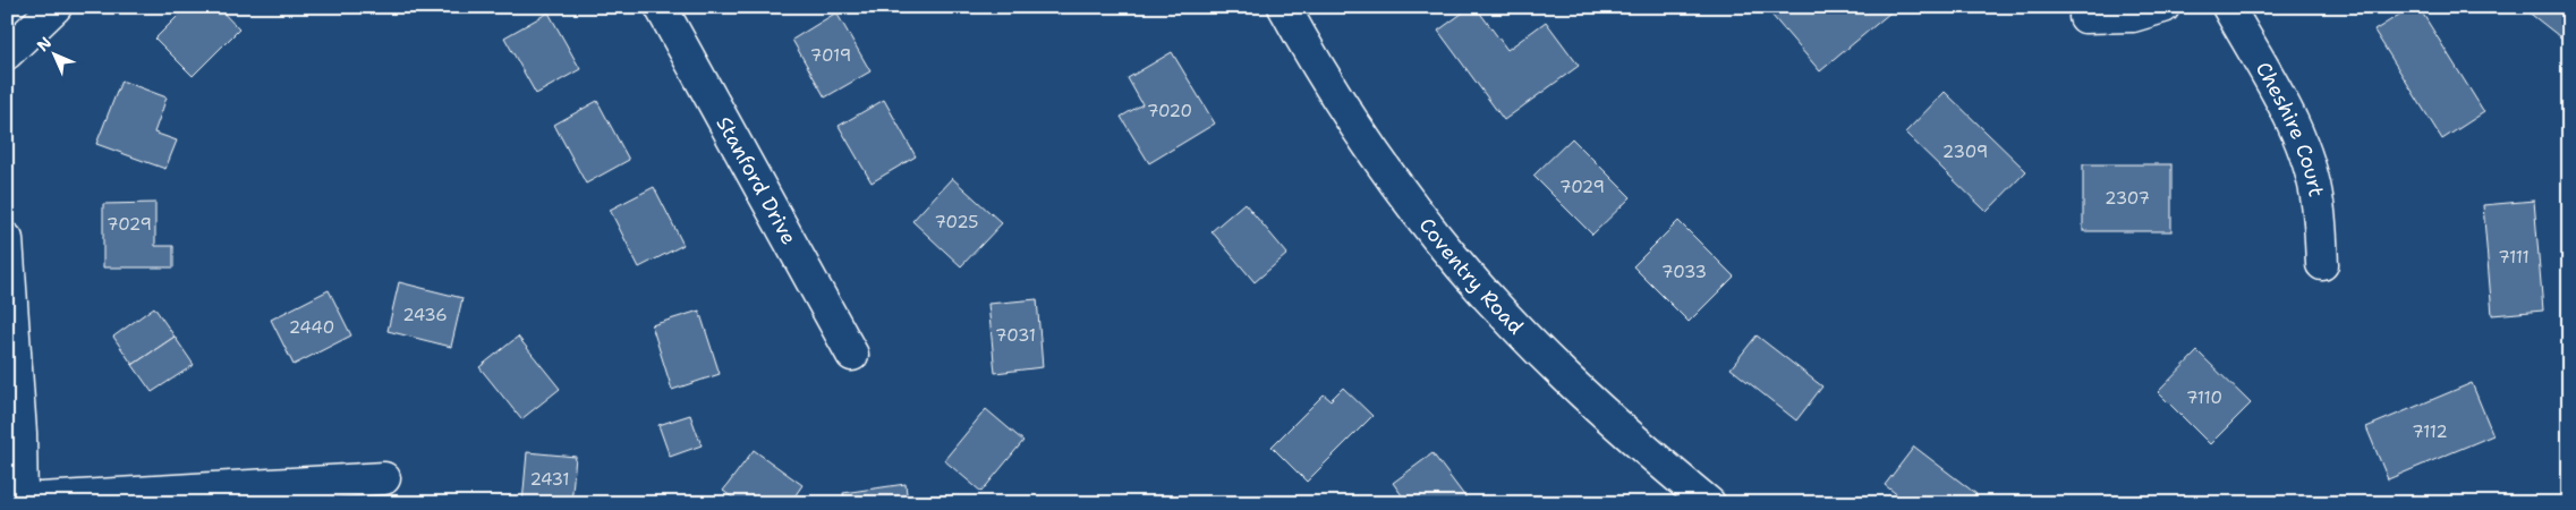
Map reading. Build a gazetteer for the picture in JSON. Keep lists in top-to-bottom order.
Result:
{
  "streets": {
    "street": ["Cheshire Court", "Stanford Drive", "Coventry Road"]
  },
  "house_numbers": [
    "7019",
    "7020",
    "2309",
    "7029",
    "2307",
    "7025",
    "7029",
    "7111",
    "7033",
    "2436",
    "2440",
    "7031",
    "7110",
    "7112",
    "2431"
  ],
  "north": "top left"
}
